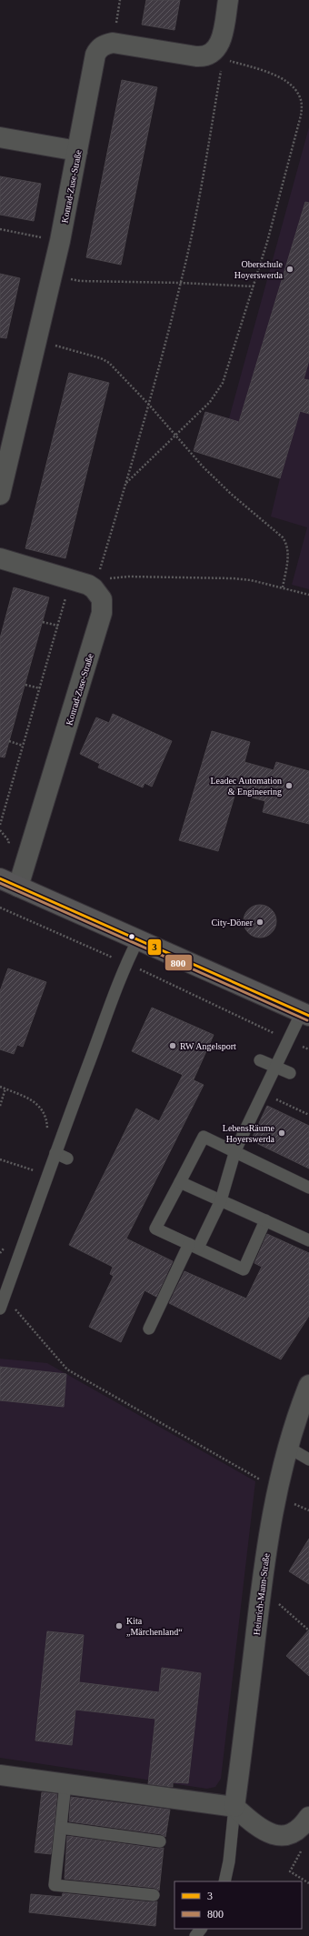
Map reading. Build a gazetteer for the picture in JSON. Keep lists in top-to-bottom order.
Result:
{
  "streets": {
    "street": ["Konrad-Zuse-Straße", "Heinrich-Mann-Straße"]
  },
  "places": [
    "Oberschule Hoyerswerda",
    "Leadec Automation & Engineering",
    "City-Döner",
    "RW Angelsport",
    "LebensRäume Hoyerswerda",
    "Kita „Märchenland“"
  ],
  "lines": ["transit line 3", "transit line 800"],
  "legend": ["3", "800"]
}
